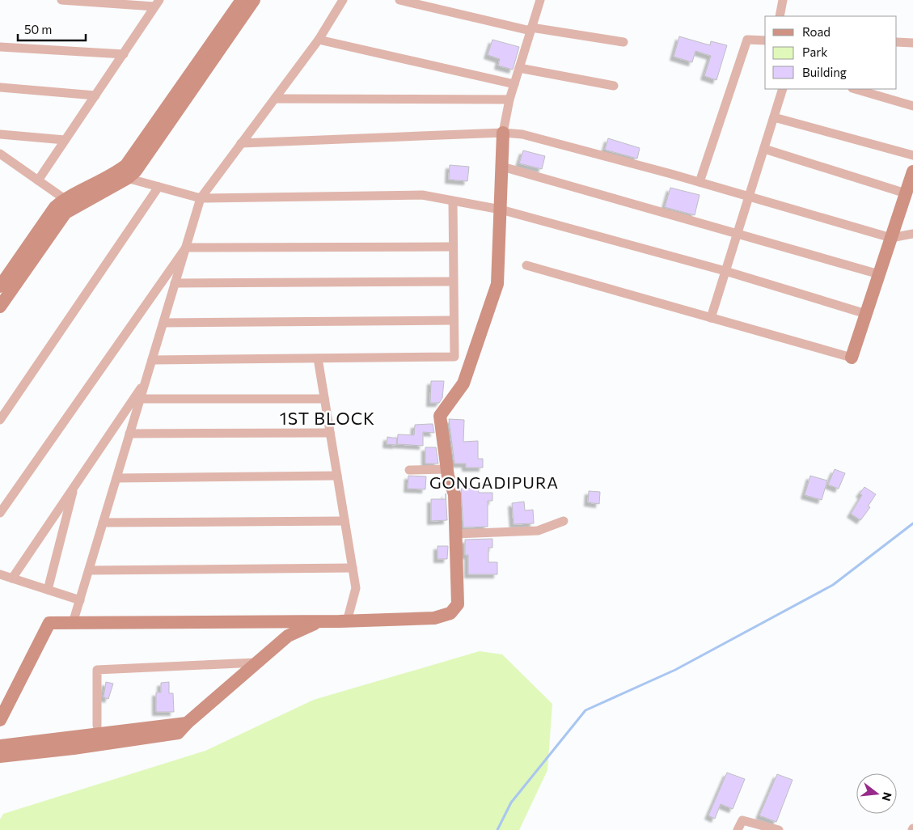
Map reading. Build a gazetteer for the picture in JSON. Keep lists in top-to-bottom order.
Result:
{
  "districts": ["1ST BLOCK", "GONGADIPURA"],
  "legend": ["Road", "Park", "Building"],
  "scale_bar": "50 m",
  "north": "right"
}
